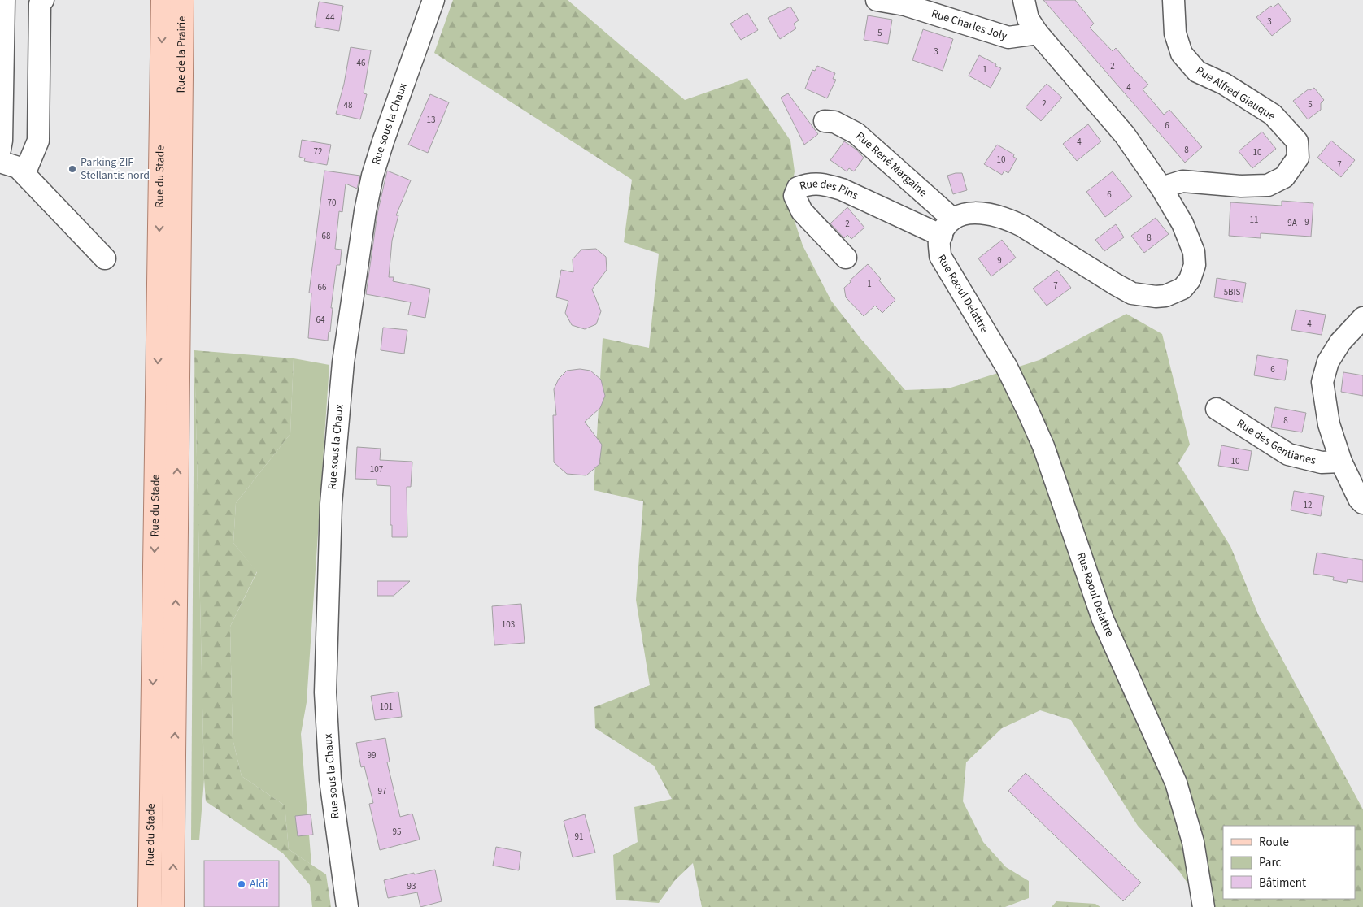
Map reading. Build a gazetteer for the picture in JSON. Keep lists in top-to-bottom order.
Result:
{
  "streets": {
    "main road": ["Rue de la Prairie", "Rue du Stade"],
    "street": [
      "Rue Charles Joly",
      "Rue Alfred Giauque",
      "Rue sous la Chaux",
      "Rue René Margaine",
      "Rue des Pins",
      "Rue Raoul Delattre",
      "Rue des Gentianes"
    ]
  },
  "crossings": [
    ["Rue de la Prairie", "Rue du Stade"],
    ["Rue René Margaine", "Rue Raoul Delattre"],
    ["Rue des Pins", "Rue Raoul Delattre"]
  ],
  "places": ["Parking ZIF Stellantis nord", "Aldi"],
  "house_numbers": [
    "44",
    "3",
    "5",
    "3",
    "46",
    "2",
    "1",
    "4",
    "2",
    "5",
    "48",
    "13",
    "6",
    "4",
    "8",
    "72",
    "10",
    "10",
    "7",
    "6",
    "70",
    "11",
    "9",
    "9A",
    "2",
    "68",
    "8",
    "9",
    "1",
    "7",
    "66",
    "5BIS",
    "64",
    "4",
    "6",
    "8",
    "10",
    "107",
    "12",
    "103",
    "101",
    "99",
    "97",
    "95",
    "91",
    "93"
  ],
  "legend": ["Route", "Parc", "Bâtiment"]
}
